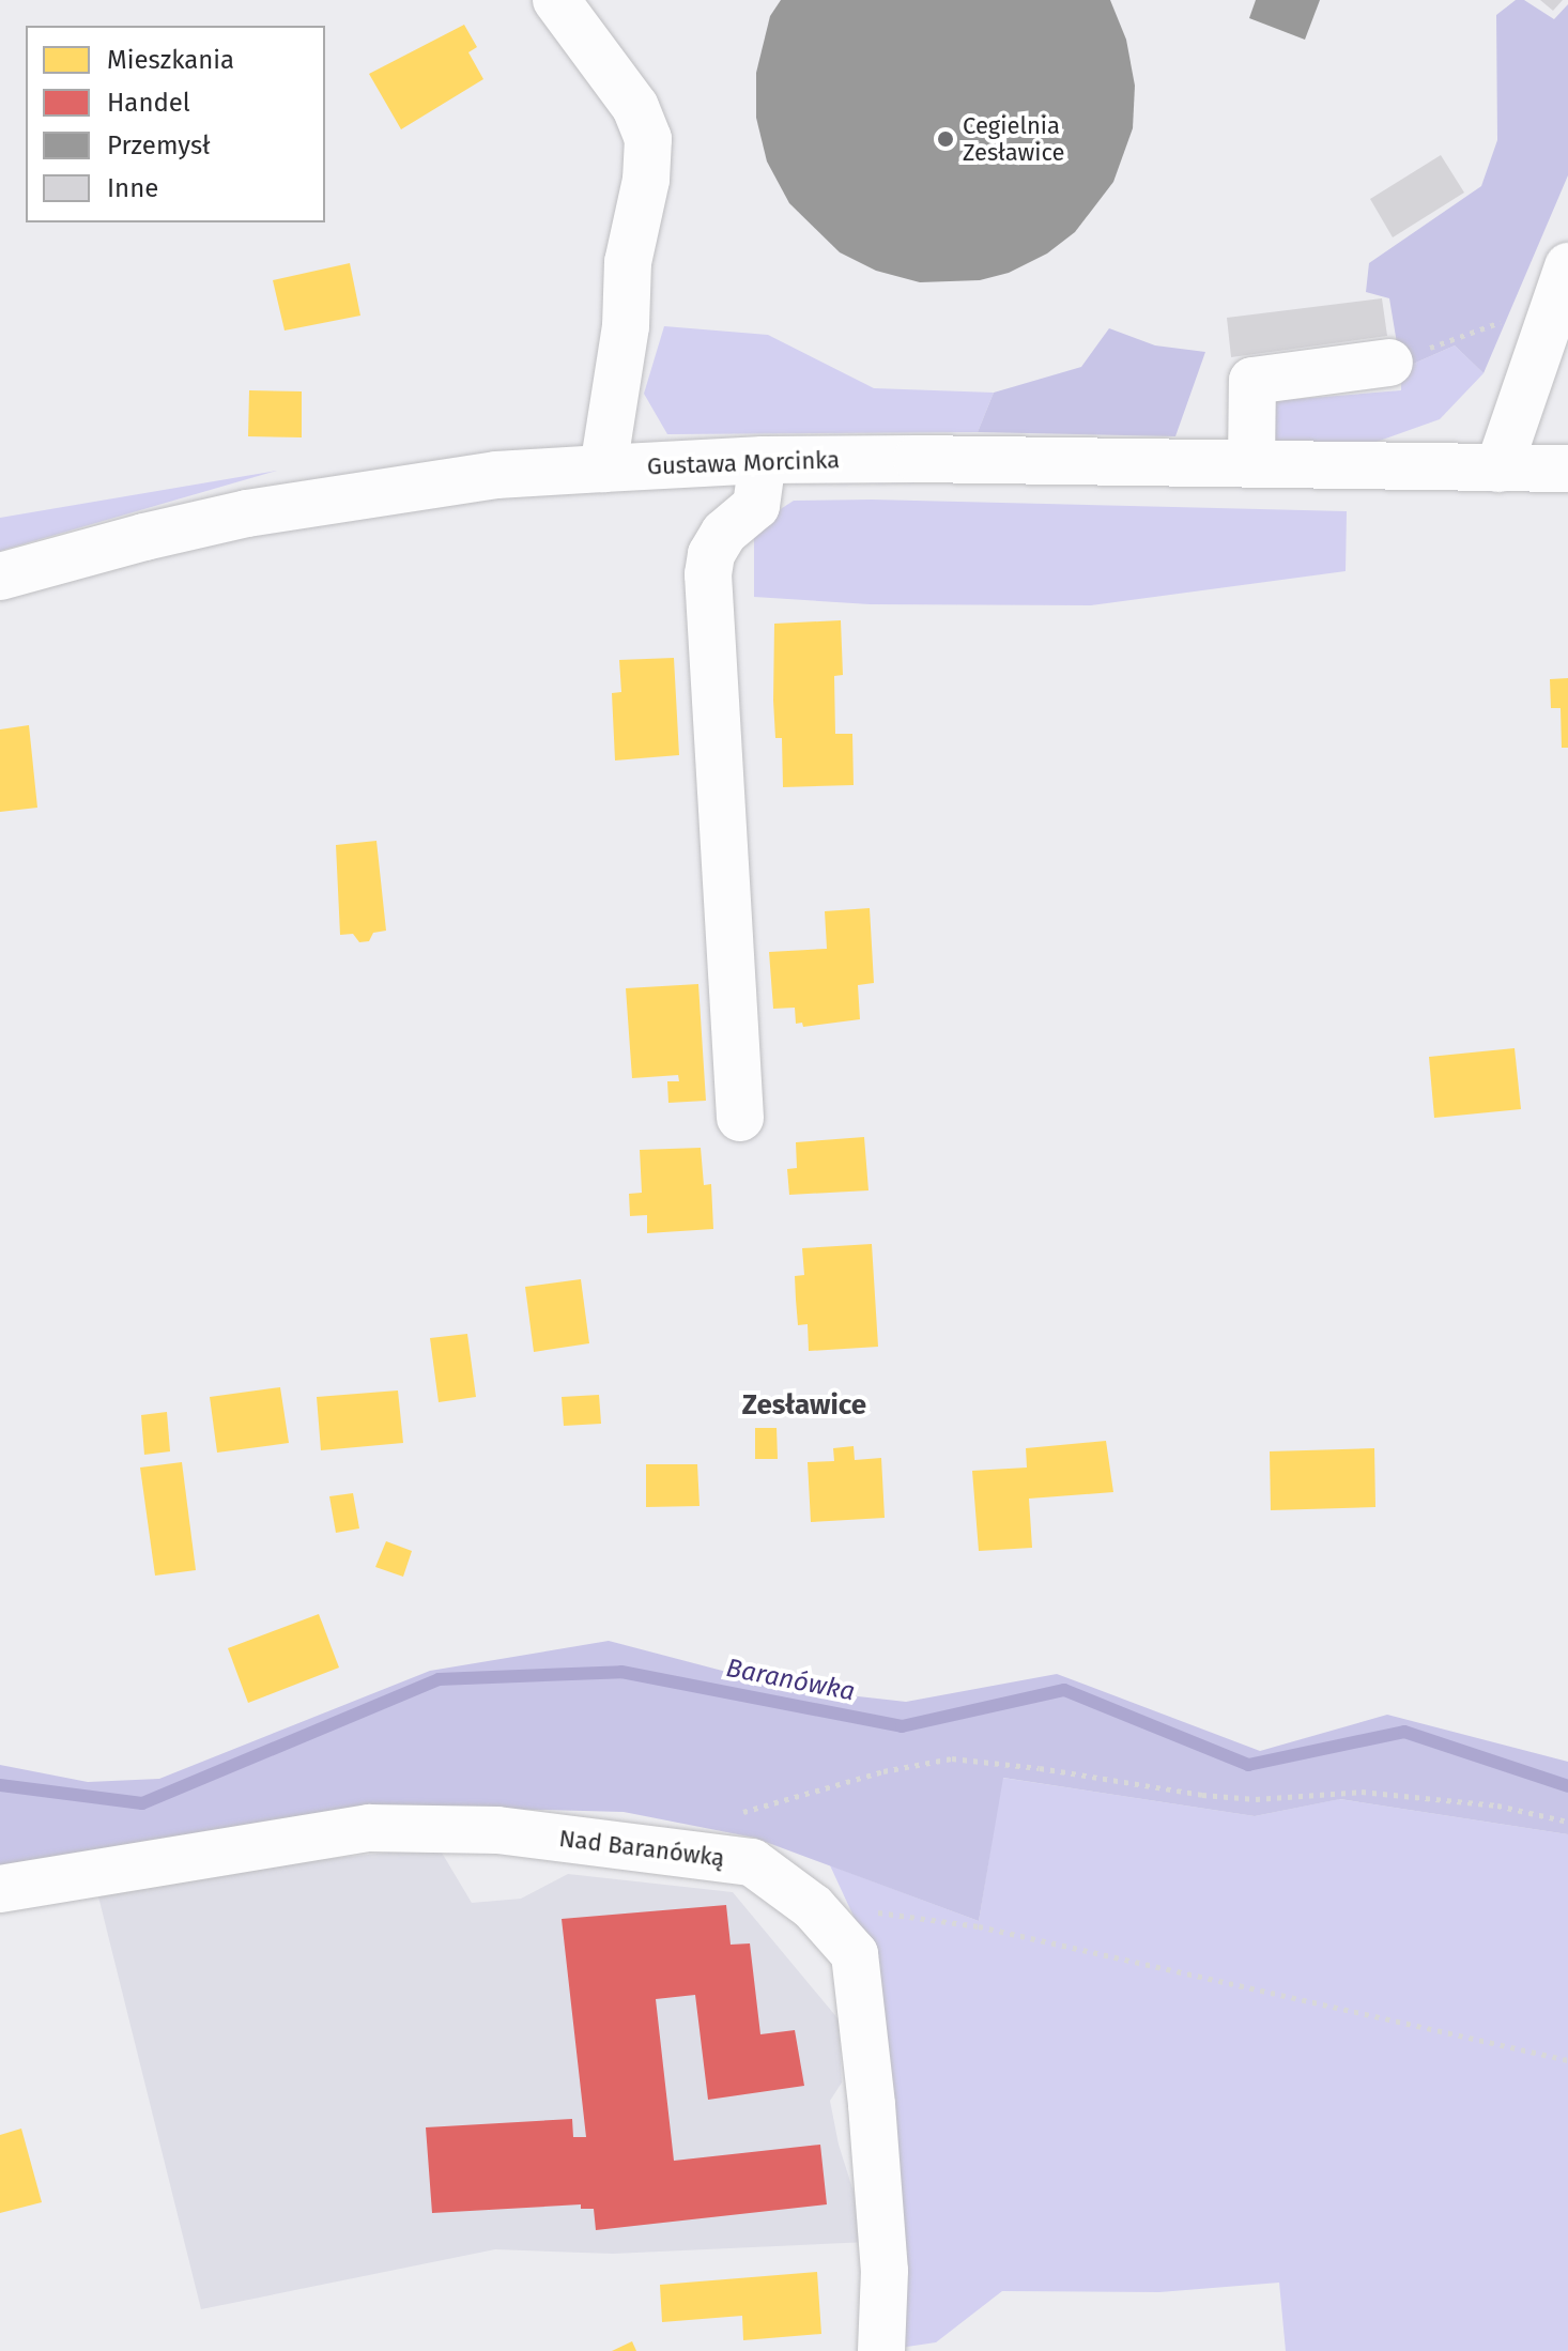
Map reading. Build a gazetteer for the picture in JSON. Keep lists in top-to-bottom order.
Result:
{
  "streets": {
    "street": ["Gustawa Morcinka", "Nad Baranówką"]
  },
  "districts": ["Zesławice"],
  "water": ["Baranówka"],
  "places": ["Cegielnia Zesławice"],
  "legend": [
    "Mieszkania",
    "Handel",
    "Przemysł",
    "Inne"
  ]
}
